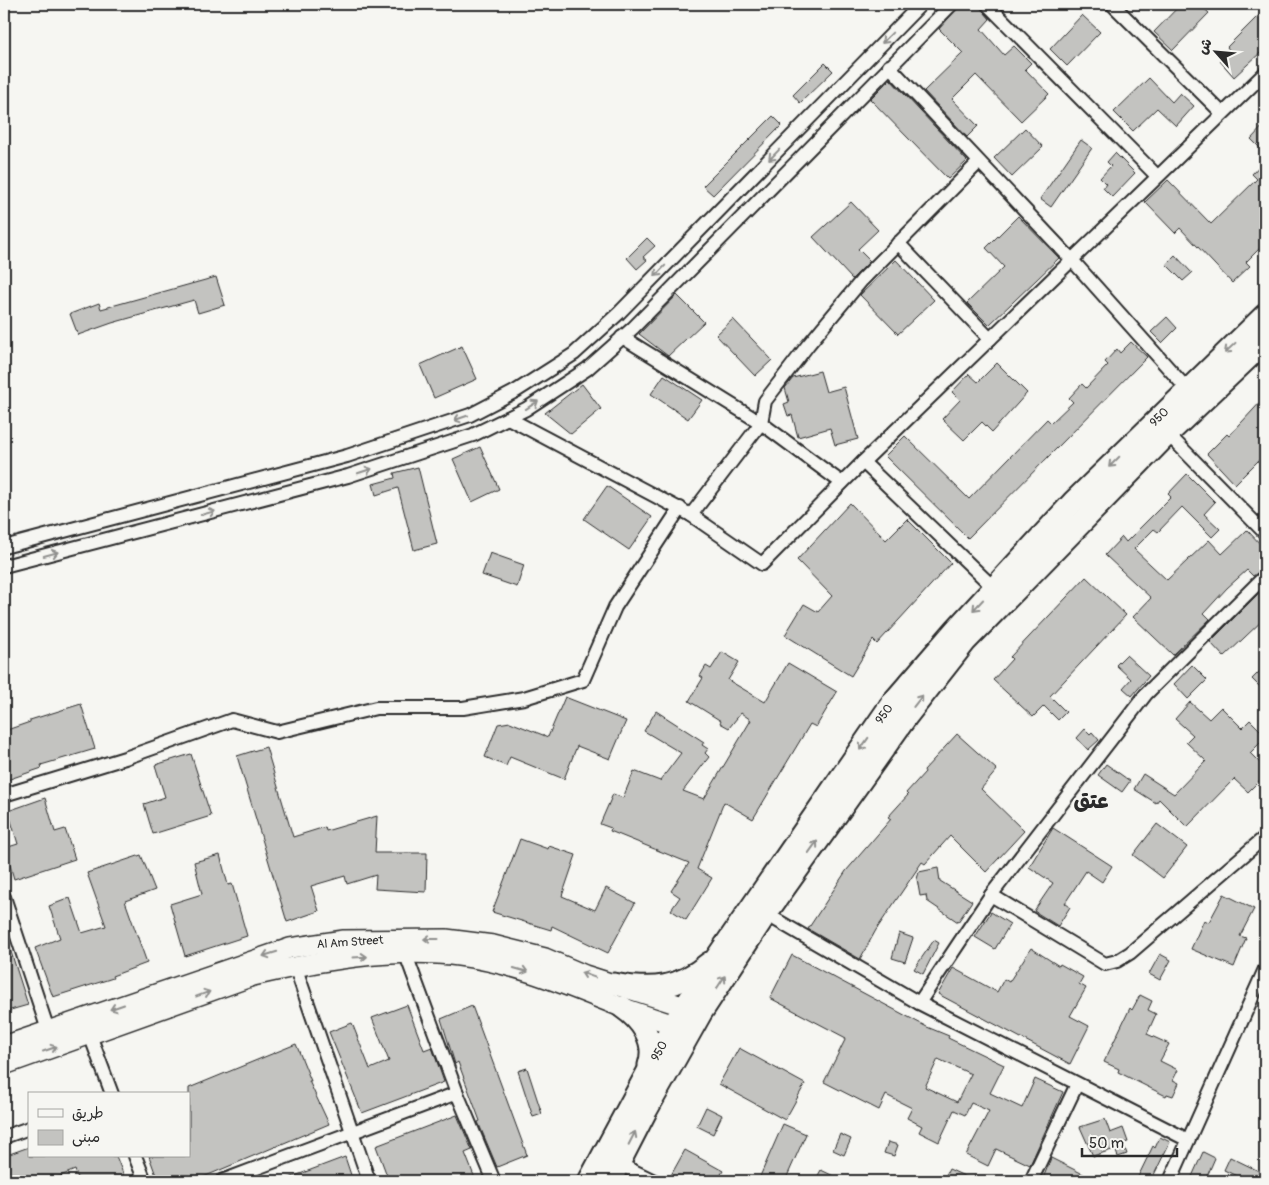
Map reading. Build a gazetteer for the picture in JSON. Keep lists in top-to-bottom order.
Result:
{
  "streets": {
    "main road": ["950", "Al Am Street"]
  },
  "crossings": [
    ["950", "Al Am Street"]
  ],
  "districts": ["عتق"],
  "legend": ["طريق", "مبنى"],
  "scale_bar": "50 m",
  "north": "top left"
}
